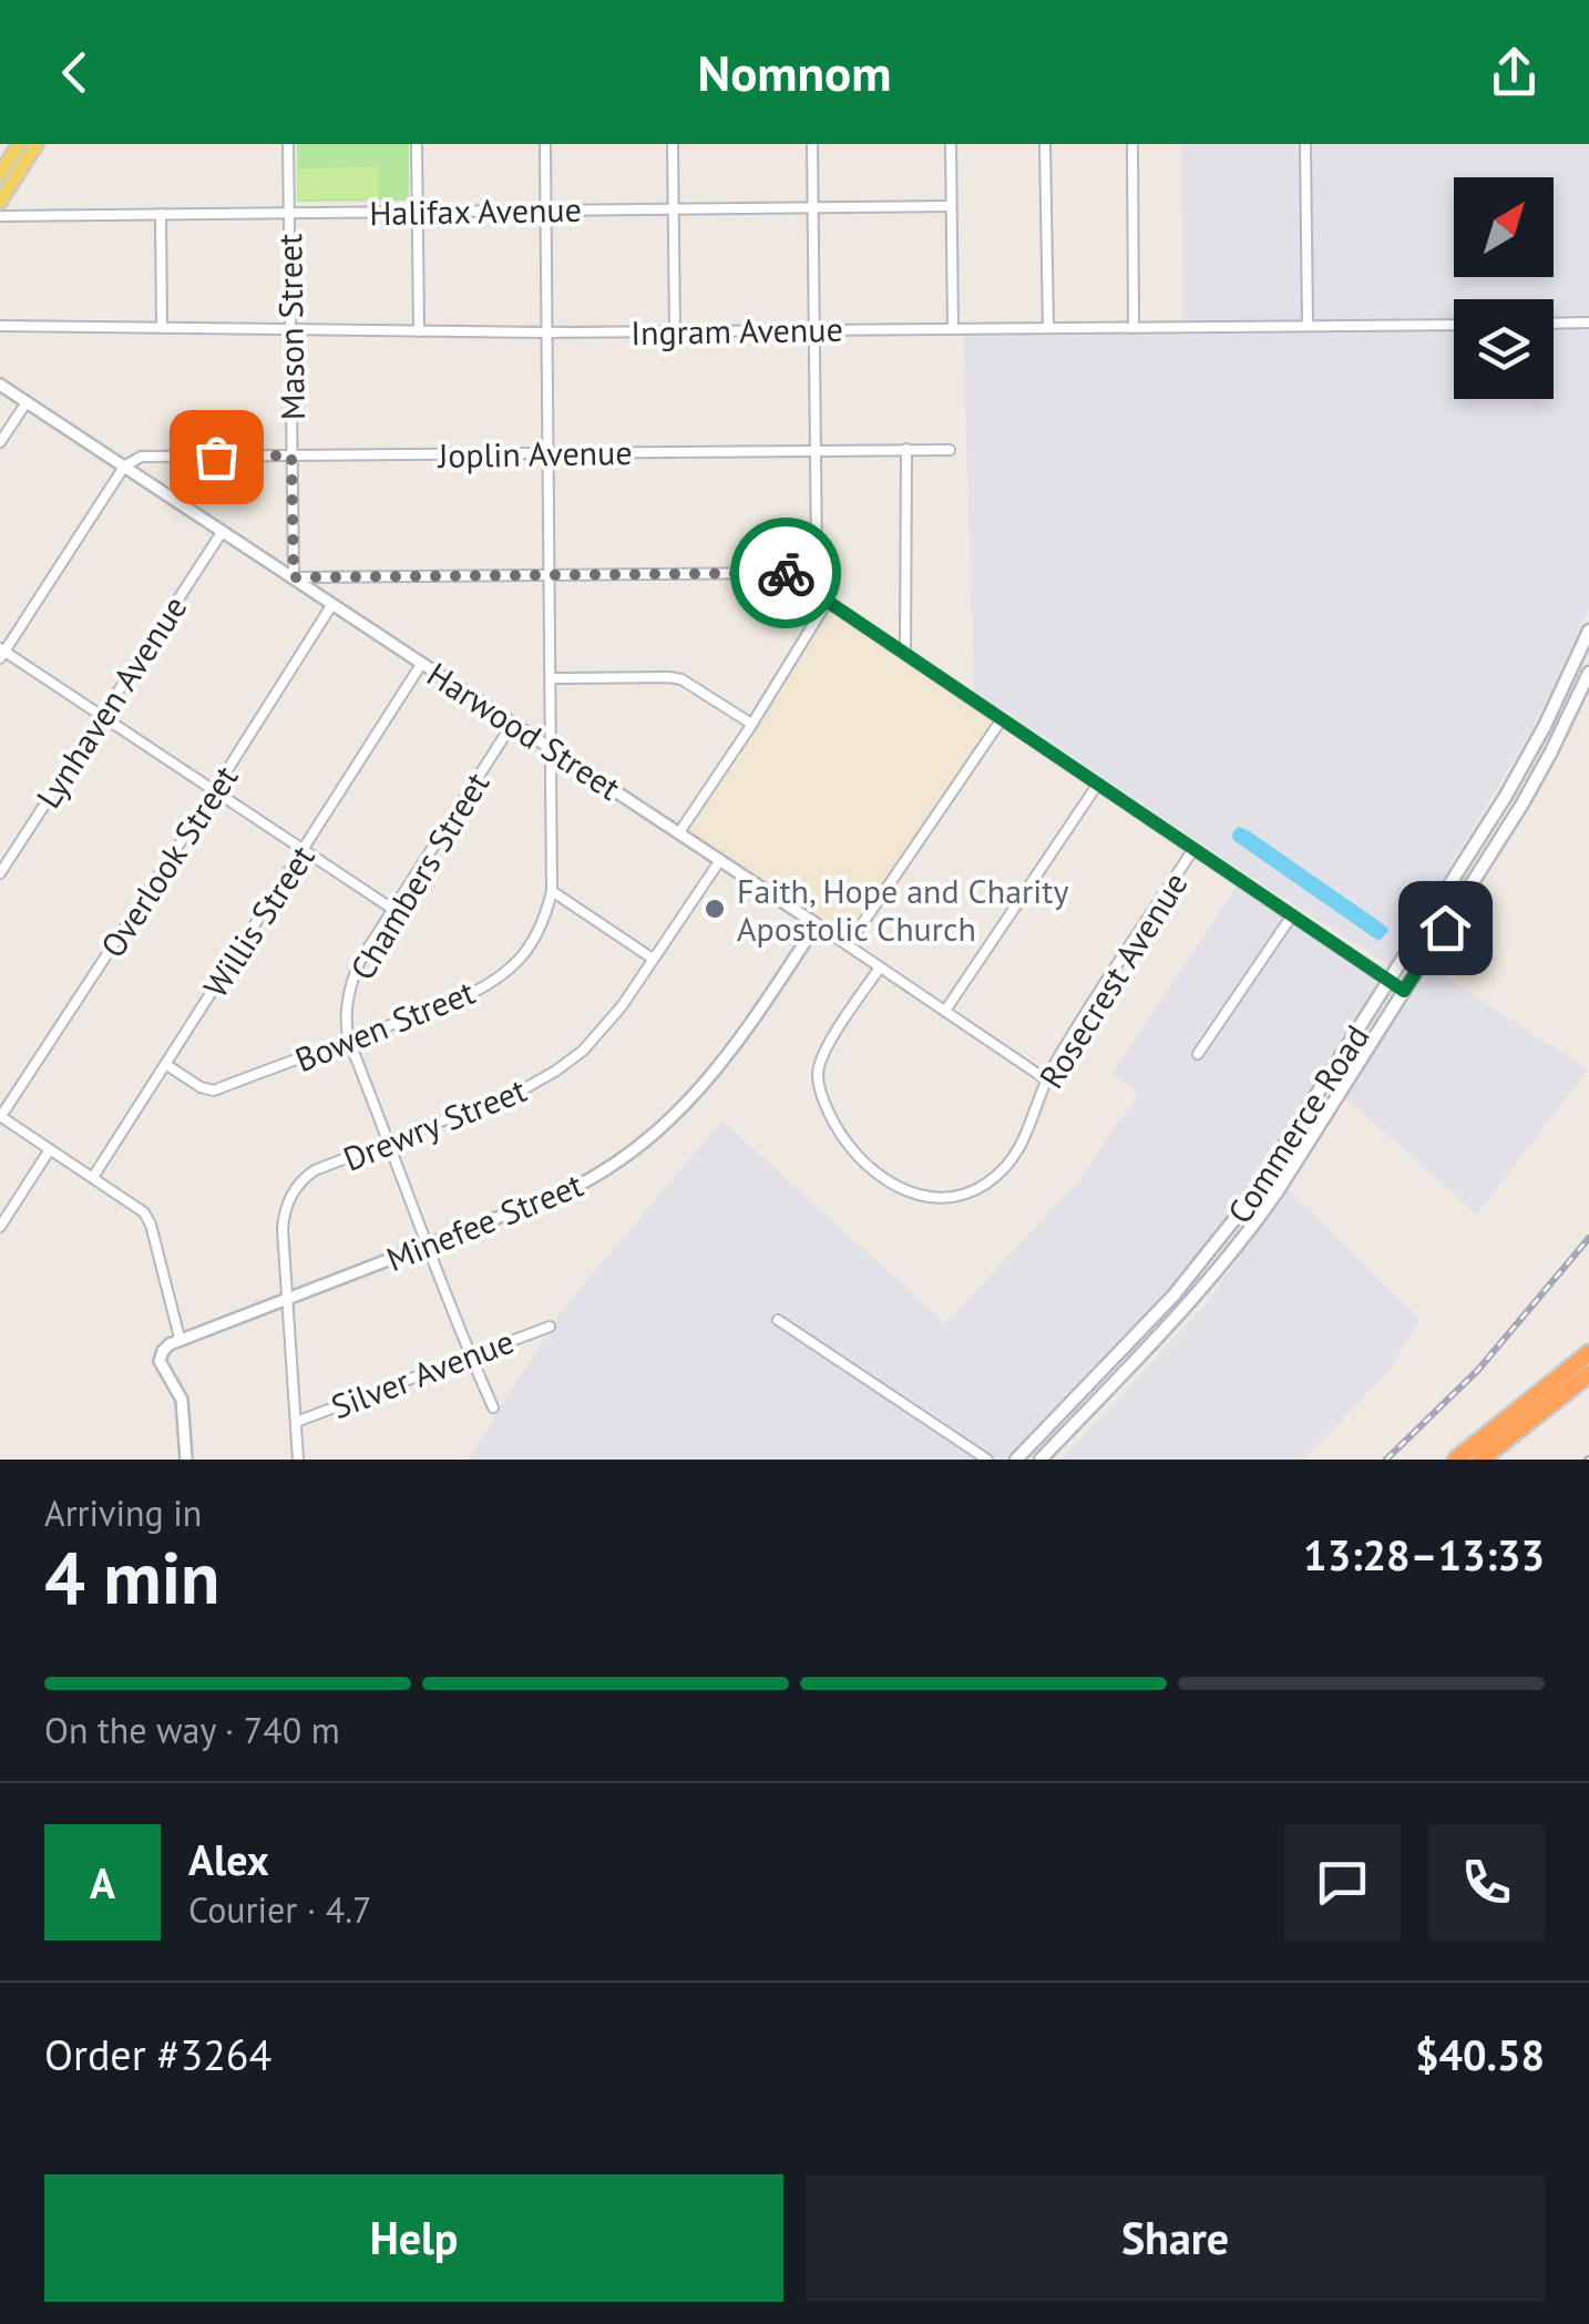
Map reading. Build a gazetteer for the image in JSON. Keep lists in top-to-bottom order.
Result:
{
  "streets": {
    "main road": ["Commerce Road"],
    "street": [
      "Halifax Avenue",
      "Mason Street",
      "Ingram Avenue",
      "Joplin Avenue",
      "Lynhaven Avenue",
      "Harwood Street",
      "Overlook Street",
      "Chambers Street",
      "Willis Street",
      "Rosecrest Avenue",
      "Bowen Street",
      "Drewry Street",
      "Minefee Street",
      "Silver Avenue"
    ]
  },
  "crossings": [
    ["Halifax Avenue", "Mason Street"],
    ["Halifax Avenue", "Bowen Street"],
    ["Mason Street", "Ingram Avenue"],
    ["Mason Street", "Joplin Avenue"],
    ["Mason Street", "Harwood Street"],
    ["Ingram Avenue", "Bowen Street"],
    ["Joplin Avenue", "Harwood Street"],
    ["Joplin Avenue", "Bowen Street"],
    ["Lynhaven Avenue", "Harwood Street"],
    ["Harwood Street", "Overlook Street"],
    ["Harwood Street", "Chambers Street"],
    ["Harwood Street", "Willis Street"],
    ["Harwood Street", "Rosecrest Avenue"],
    ["Harwood Street", "Bowen Street"],
    ["Harwood Street", "Drewry Street"],
    ["Harwood Street", "Minefee Street"],
    ["Chambers Street", "Bowen Street"],
    ["Chambers Street", "Drewry Street"],
    ["Chambers Street", "Minefee Street"],
    ["Chambers Street", "Silver Avenue"],
    ["Willis Street", "Bowen Street"],
    ["Drewry Street", "Minefee Street"]
  ],
  "places": ["Faith, Hope and Charity Apostolic Church"],
  "north": "top right",
  "page": {
    "header": "Nomnom",
    "heading": ["4 min", "Arriving in", "13:28–13:33"],
    "panel": [
      "Alex",
      "Courier · 4.7",
      "Order #3264",
      "$40.58"
    ],
    "bar": "On the way · 740 m",
    "round": "A",
    "buttons": ["Help", "Share"]
  }
}
